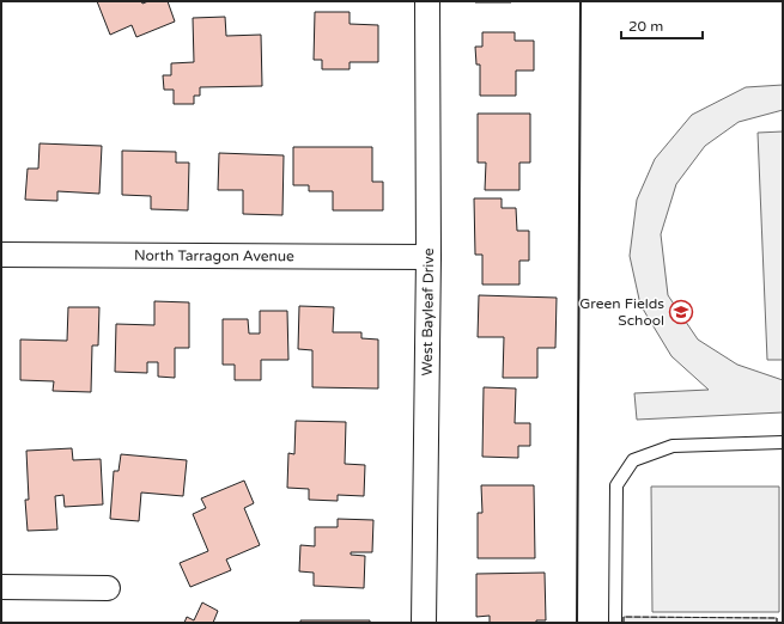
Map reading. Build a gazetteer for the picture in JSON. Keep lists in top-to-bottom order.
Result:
{
  "streets": {
    "street": ["North Tarragon Avenue", "West Bayleaf Drive"]
  },
  "crossings": [
    ["North Tarragon Avenue", "West Bayleaf Drive"]
  ],
  "places": {
    "school or university": ["Green Fields School"]
  },
  "scale_bar": "20 m"
}
